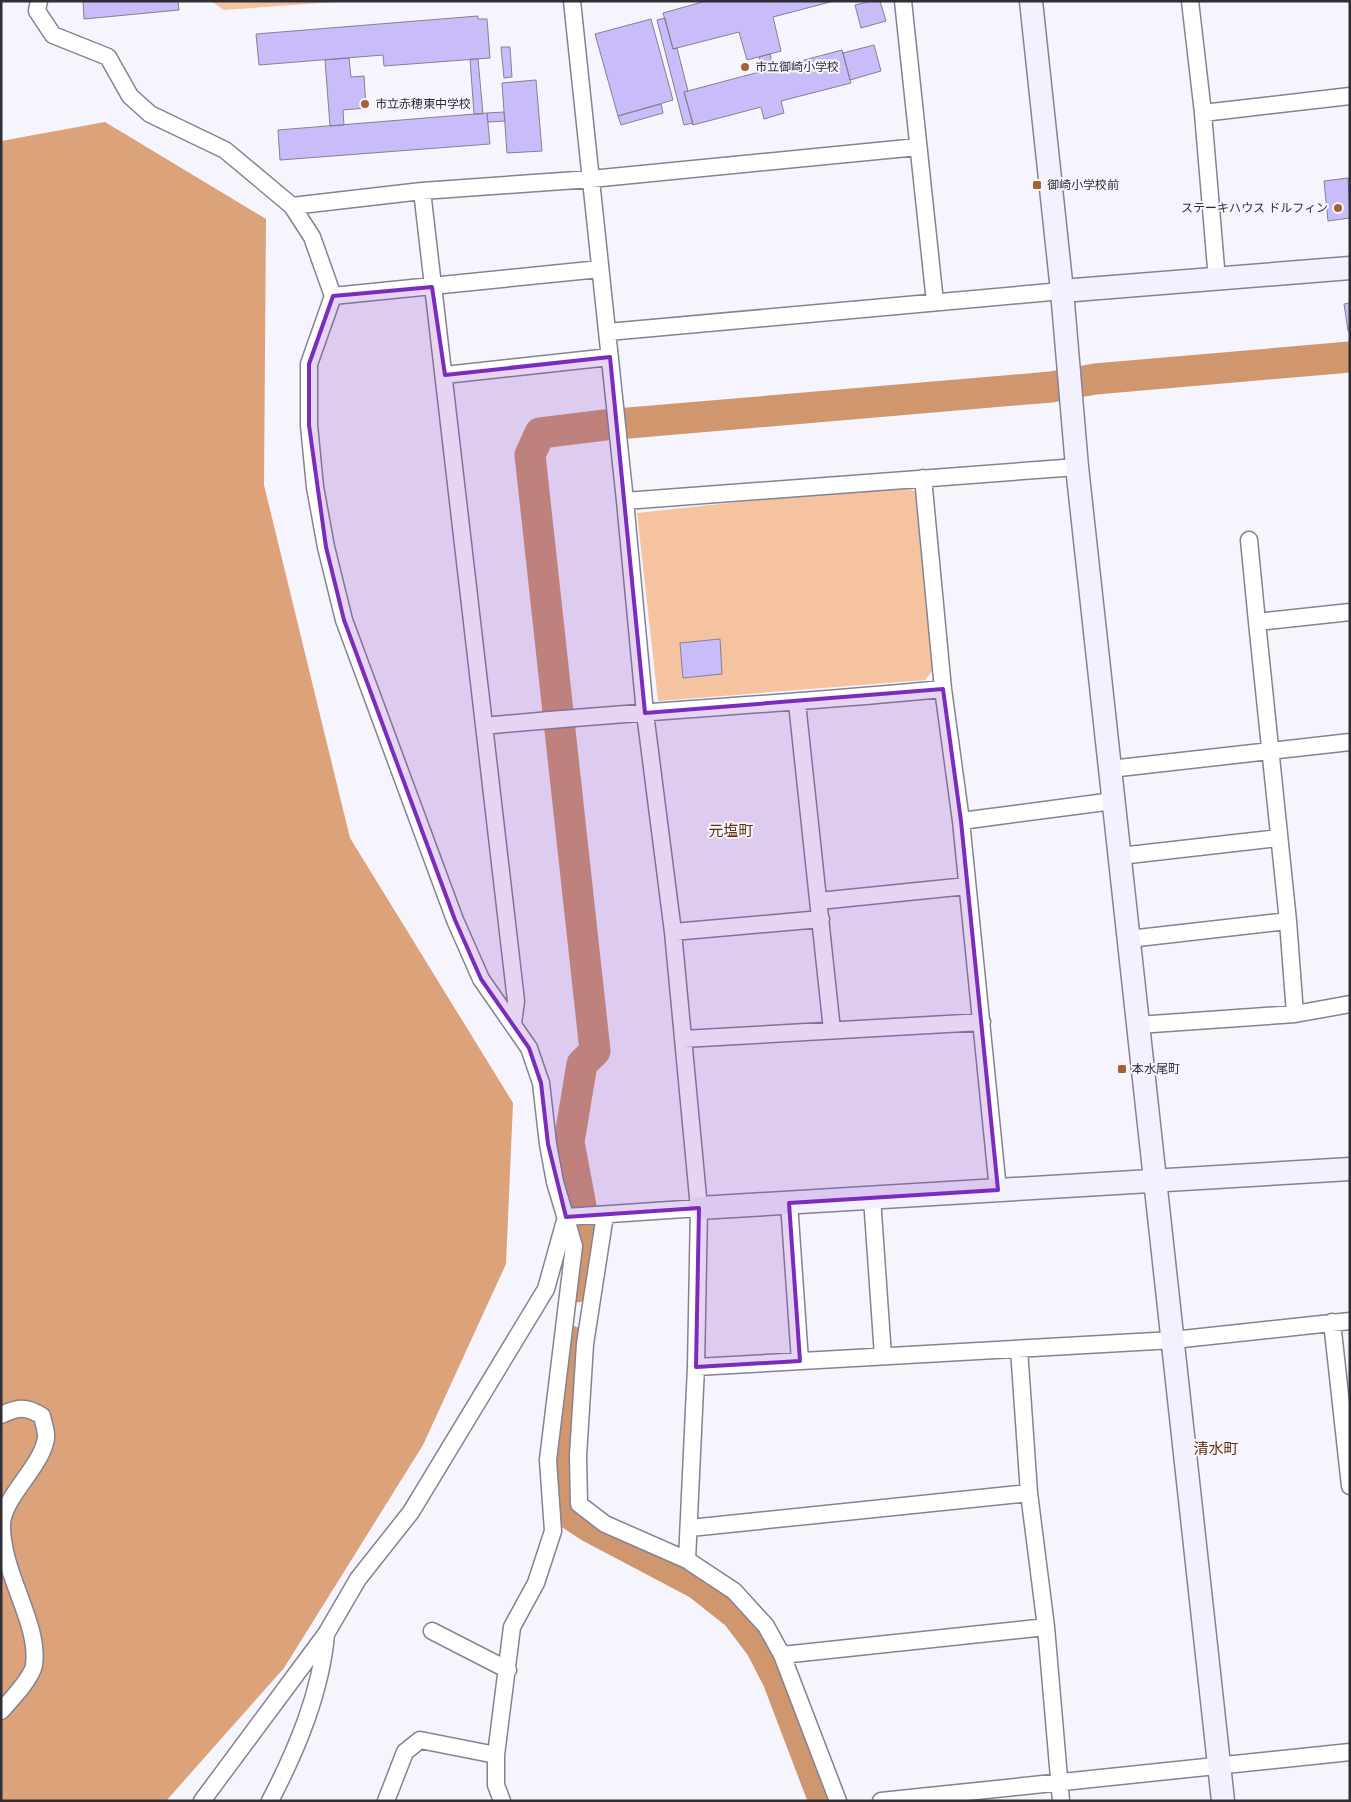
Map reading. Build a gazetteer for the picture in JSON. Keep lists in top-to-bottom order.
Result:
{
  "districts": ["元塩町", "清水町"],
  "places": {
    "other": ["市立御崎小学校", "市立赤穂東中学校", "ステーキハウス ドルフィン"],
    "transit": ["御崎小学校前", "本水尾町"]
  }
}
